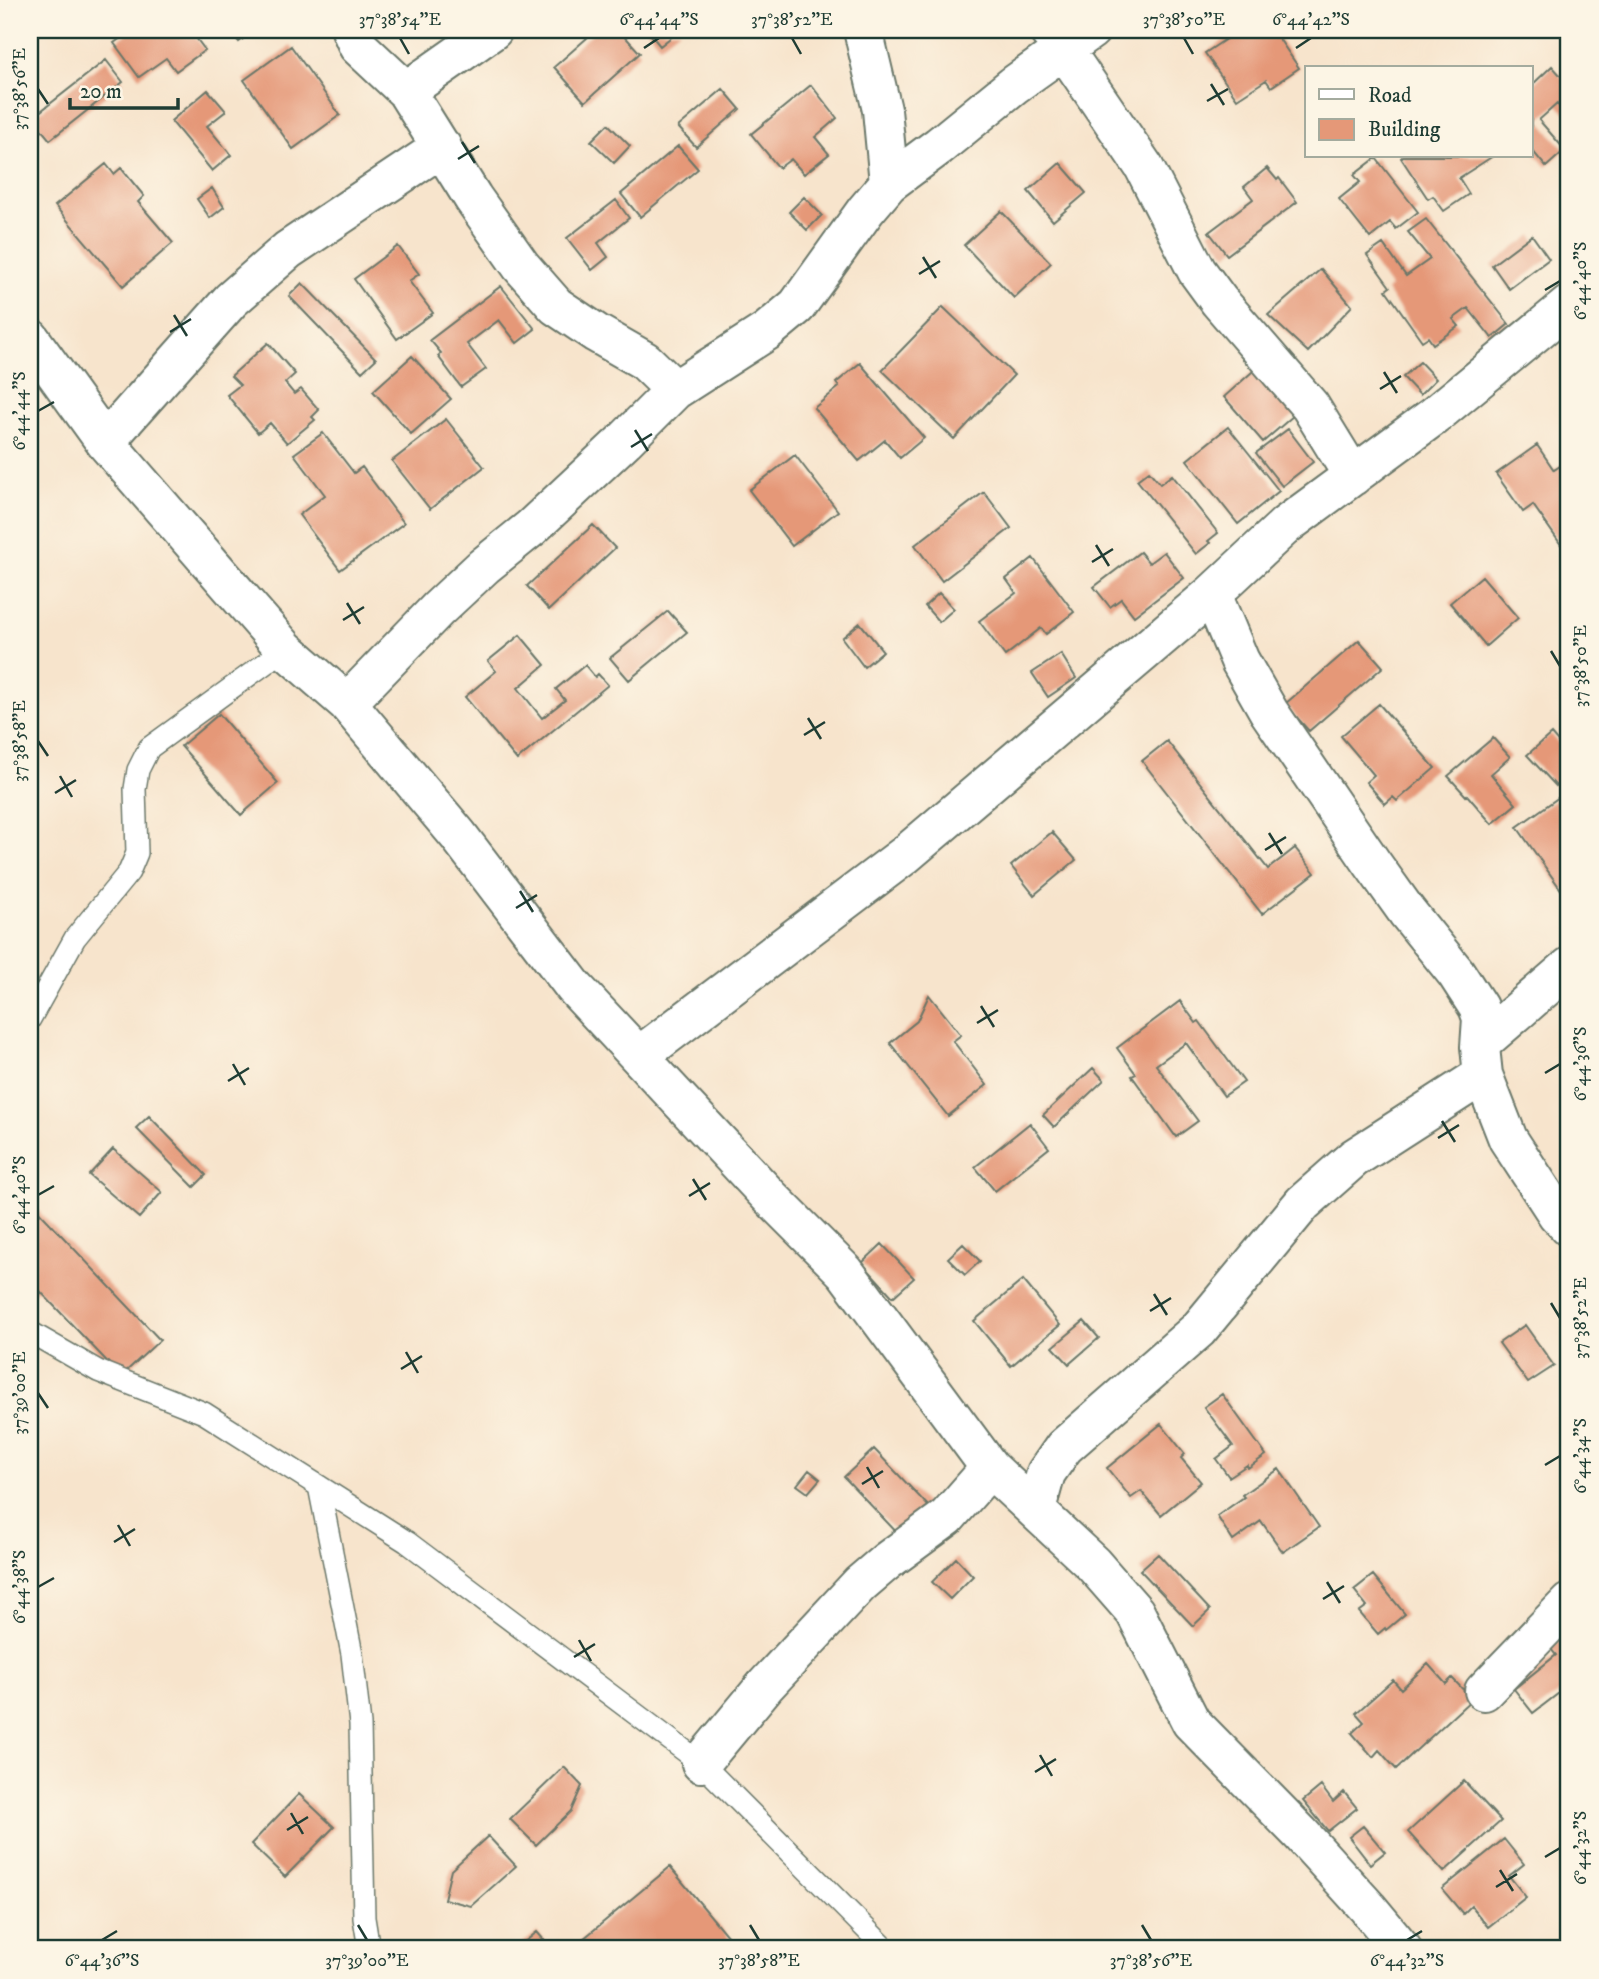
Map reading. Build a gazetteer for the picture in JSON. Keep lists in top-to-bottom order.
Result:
{
  "legend": ["Road", "Building"],
  "scale_bar": "20 m",
  "coordinates": [
    "37°38'54\"E",
    "6°44'44\"S",
    "37°38'52\"E",
    "37°38'50\"E",
    "6°44'42\"S",
    "37°38'56\"E",
    "6°44'40\"S",
    "37°38'58\"E",
    "6°44'36\"S",
    "37°39'00\"E",
    "6°44'34\"S",
    "6°44'38\"S",
    "6°44'32\"S"
  ]
}
